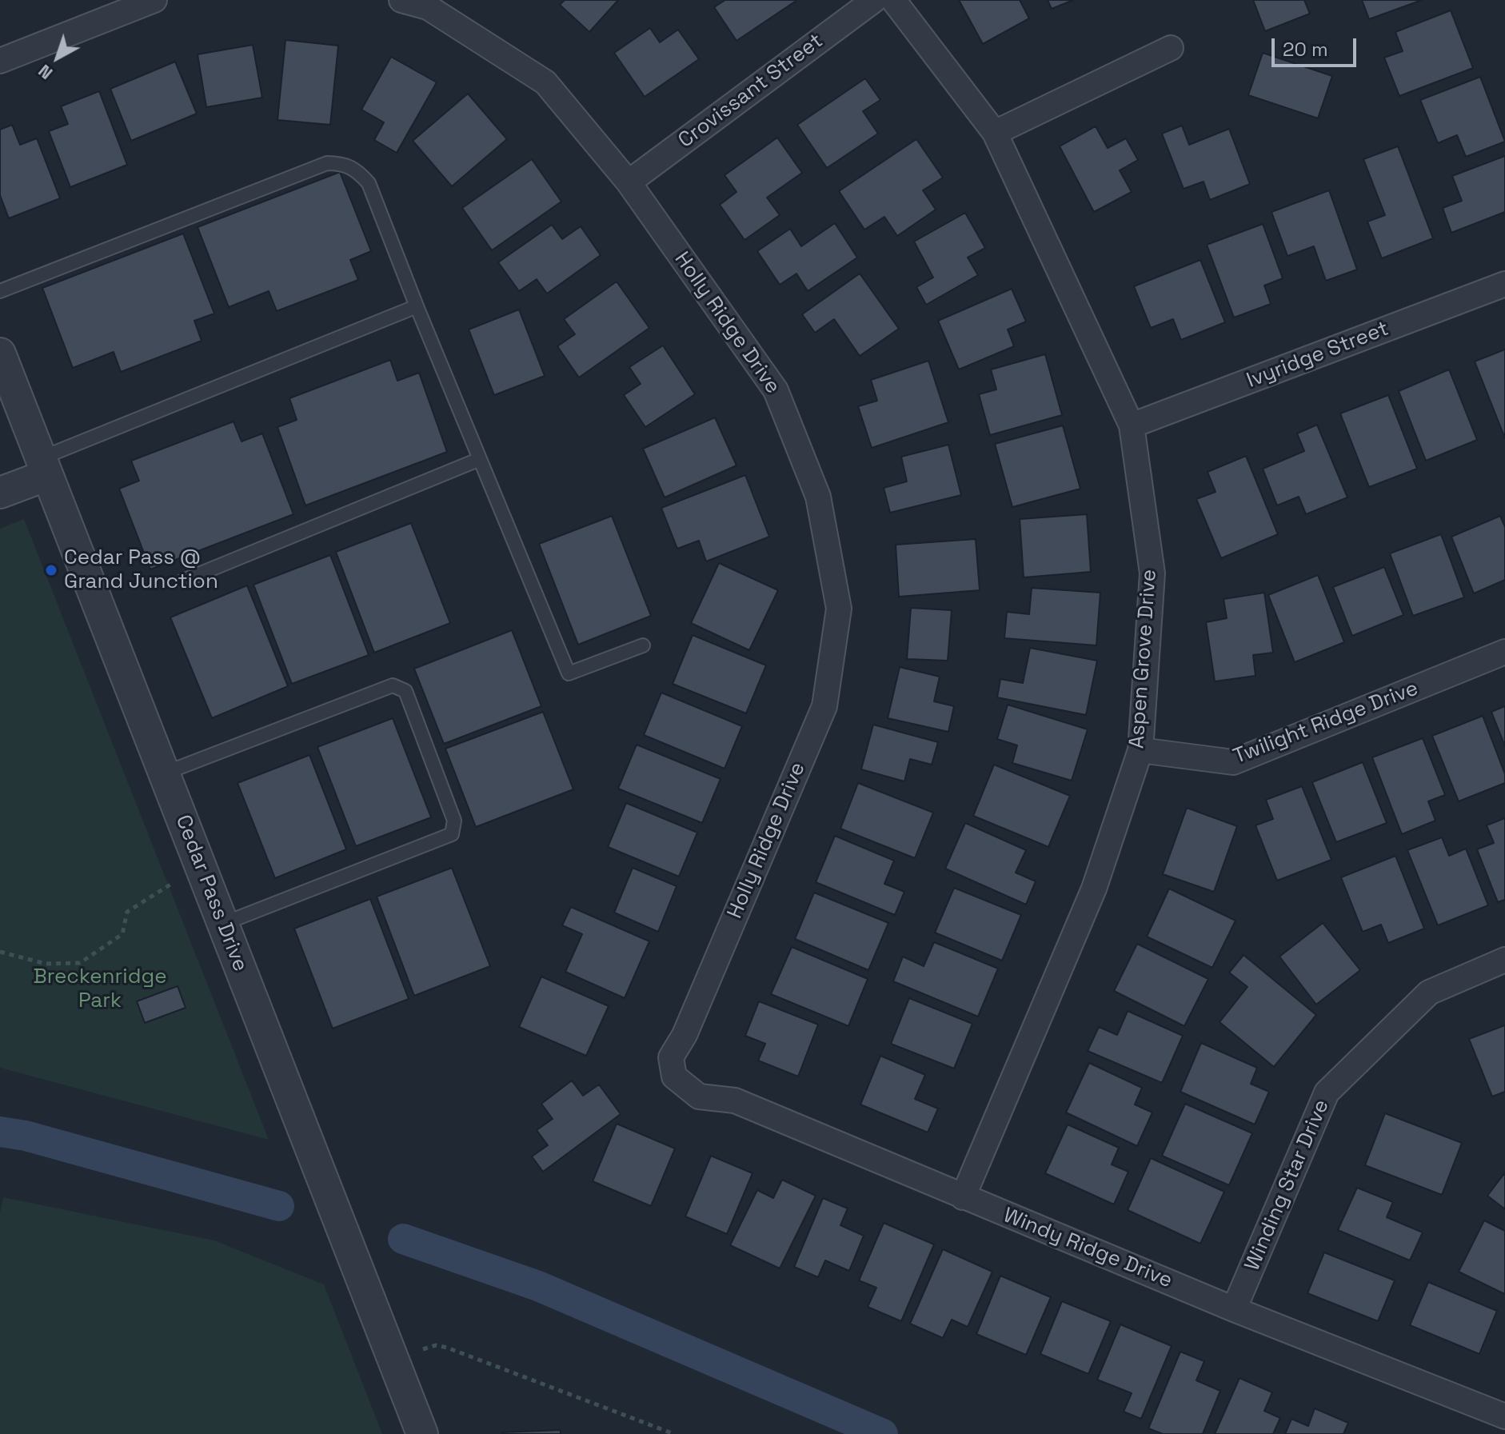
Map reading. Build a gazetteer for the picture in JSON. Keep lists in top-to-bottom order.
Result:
{
  "streets": {
    "street": [
      "Crovissant Street",
      "Holly Ridge Drive",
      "Ivyridge Street",
      "Aspen Grove Drive",
      "Twilight Ridge Drive",
      "Cedar Pass Drive",
      "Winding Star Drive",
      "Windy Ridge Drive"
    ]
  },
  "crossings": [
    ["Crovissant Street", "Holly Ridge Drive"],
    ["Holly Ridge Drive", "Windy Ridge Drive"],
    ["Ivyridge Street", "Aspen Grove Drive"],
    ["Aspen Grove Drive", "Twilight Ridge Drive"],
    ["Aspen Grove Drive", "Windy Ridge Drive"],
    ["Winding Star Drive", "Windy Ridge Drive"]
  ],
  "parks": ["Breckenridge Park"],
  "places": ["Cedar Pass @ Grand Junction"],
  "scale_bar": "20 m",
  "north": "bottom left"
}
